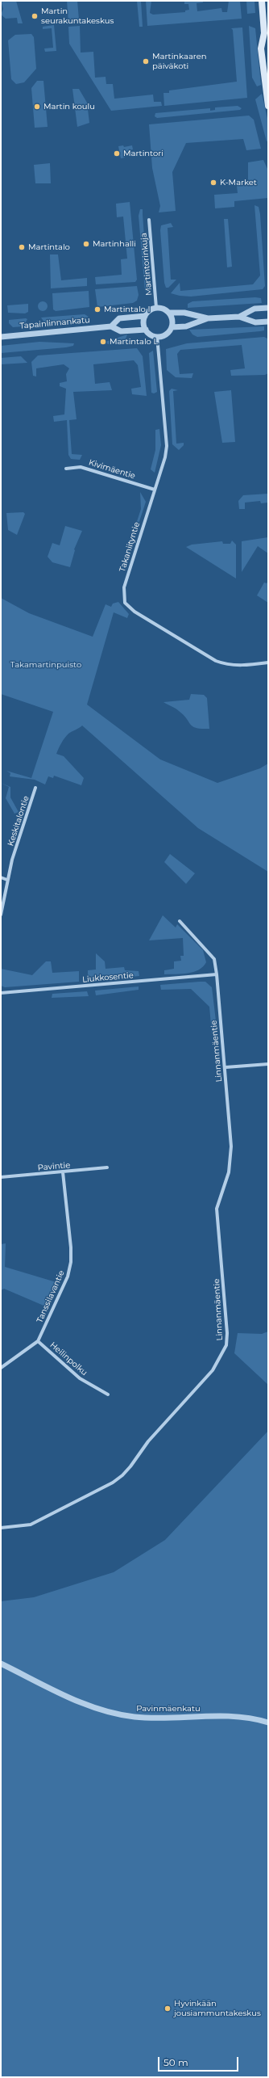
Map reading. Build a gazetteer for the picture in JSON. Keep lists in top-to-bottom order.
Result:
{
  "streets": {
    "street": [
      "Martintorinkuja",
      "Tapainlinnankatu",
      "Kivimäentie",
      "Takaniityntie",
      "Keskitalontie",
      "Liukkosentie",
      "Linnanmäentie",
      "Pavintie",
      "Tanssilavantie",
      "Heilinpolku",
      "Pavinmäenkatu"
    ]
  },
  "crossings": [
    ["Martintorinkuja", "Tapainlinnankatu"],
    ["Martintorinkuja", "Takaniityntie"],
    ["Tapainlinnankatu", "Takaniityntie"],
    ["Kivimäentie", "Takaniityntie"],
    ["Liukkosentie", "Linnanmäentie"],
    ["Pavintie", "Tanssilavantie"],
    ["Tanssilavantie", "Heilinpolku"]
  ],
  "parks": ["Takamartinpuisto"],
  "places": [
    "Martin seurakuntakeskus",
    "Martinkaaren päiväkoti",
    "Martin koulu",
    "Martintori",
    "K-Market",
    "Martinhalli",
    "Martintalo",
    "Martintalo I",
    "Martintalo L",
    "Hyvinkään jousiammuntakeskus"
  ],
  "scale_bar": "50 m"
}
